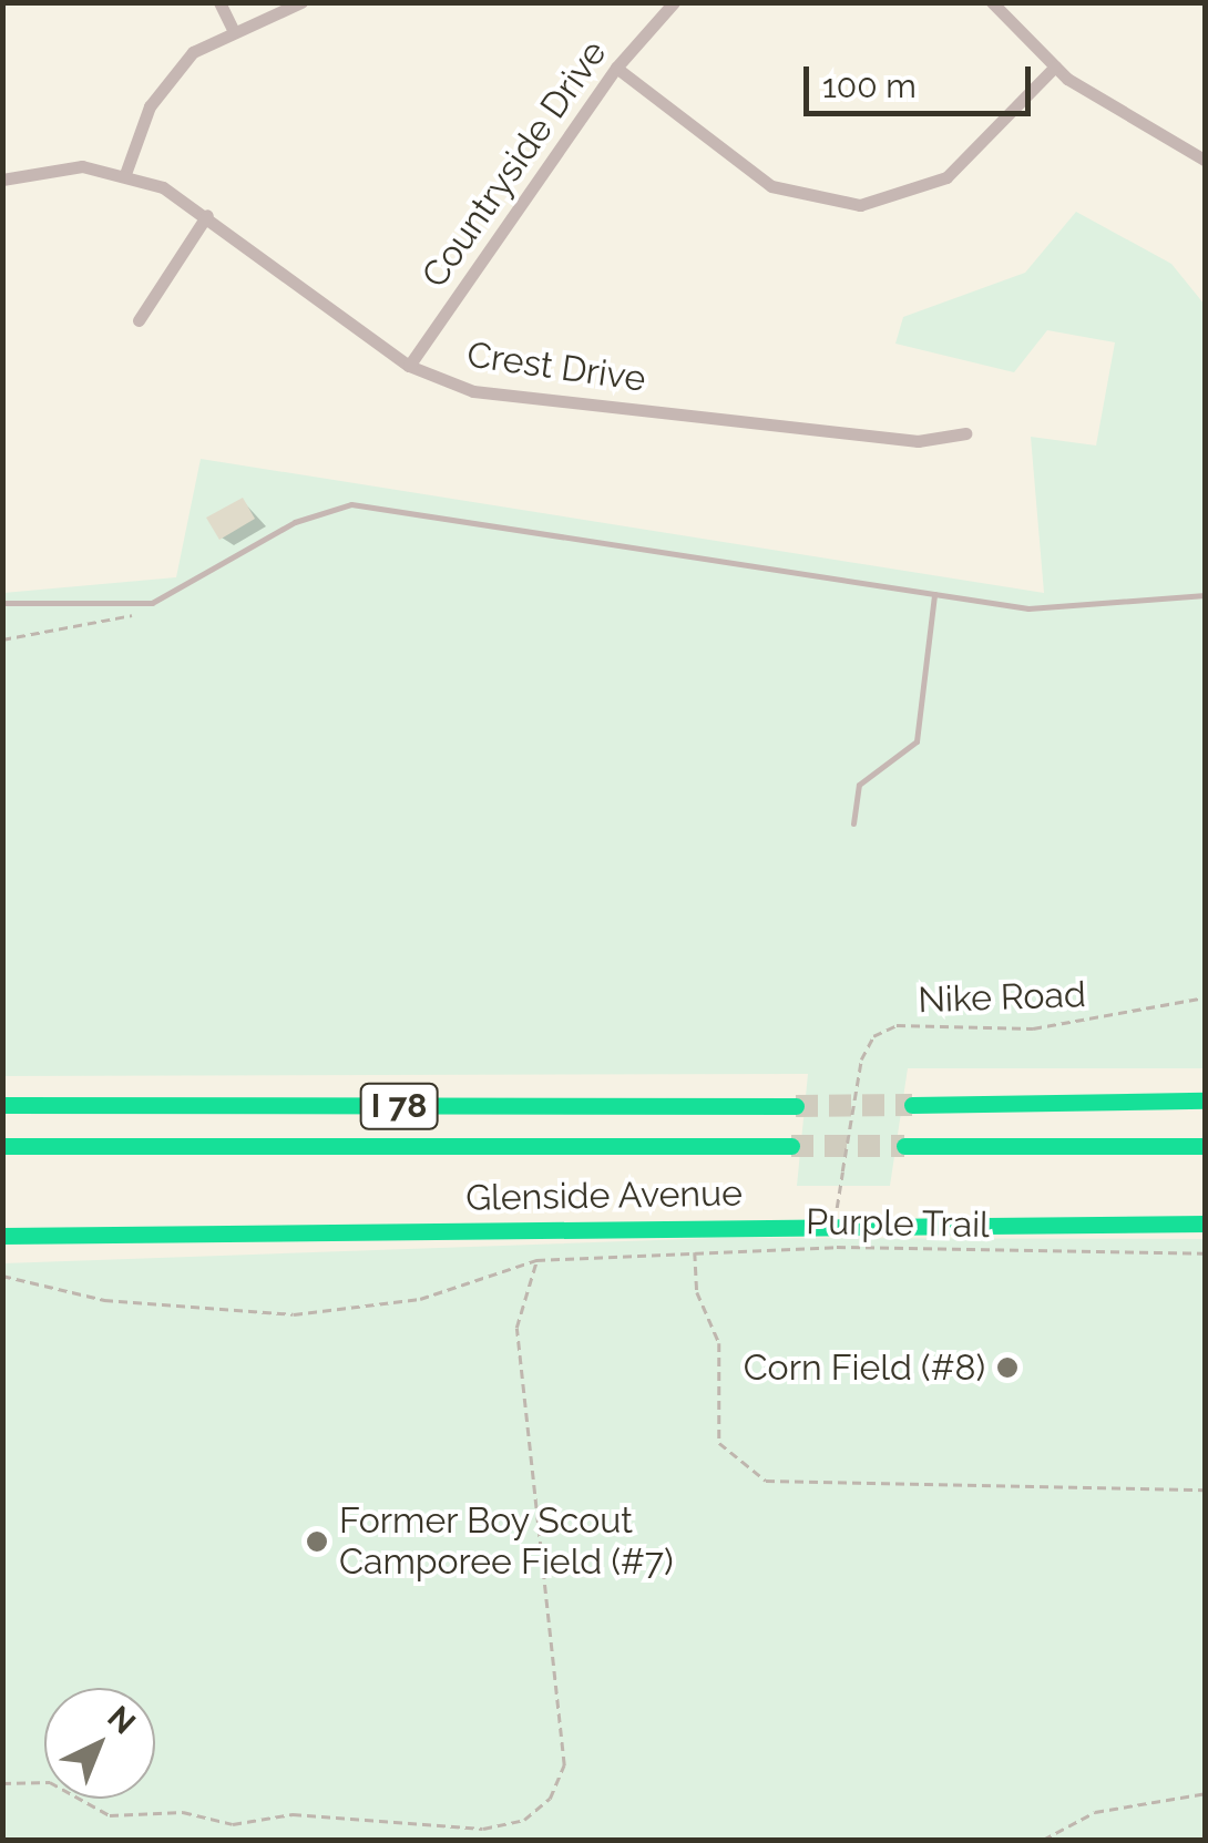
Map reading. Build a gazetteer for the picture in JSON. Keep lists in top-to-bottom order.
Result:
{
  "streets": {
    "main road": ["I 78", "Glenside Avenue"],
    "street": ["Countryside Drive", "Crest Drive"],
    "path": ["Nike Road", "Purple Trail"]
  },
  "crossings": [
    ["Countryside Drive", "Crest Drive"],
    ["Nike Road", "Glenside Avenue"]
  ],
  "places": ["Corn Field (#8)", "Former Boy Scout Camporee Field (#7)"],
  "scale_bar": "100 m",
  "north": "top right"
}
